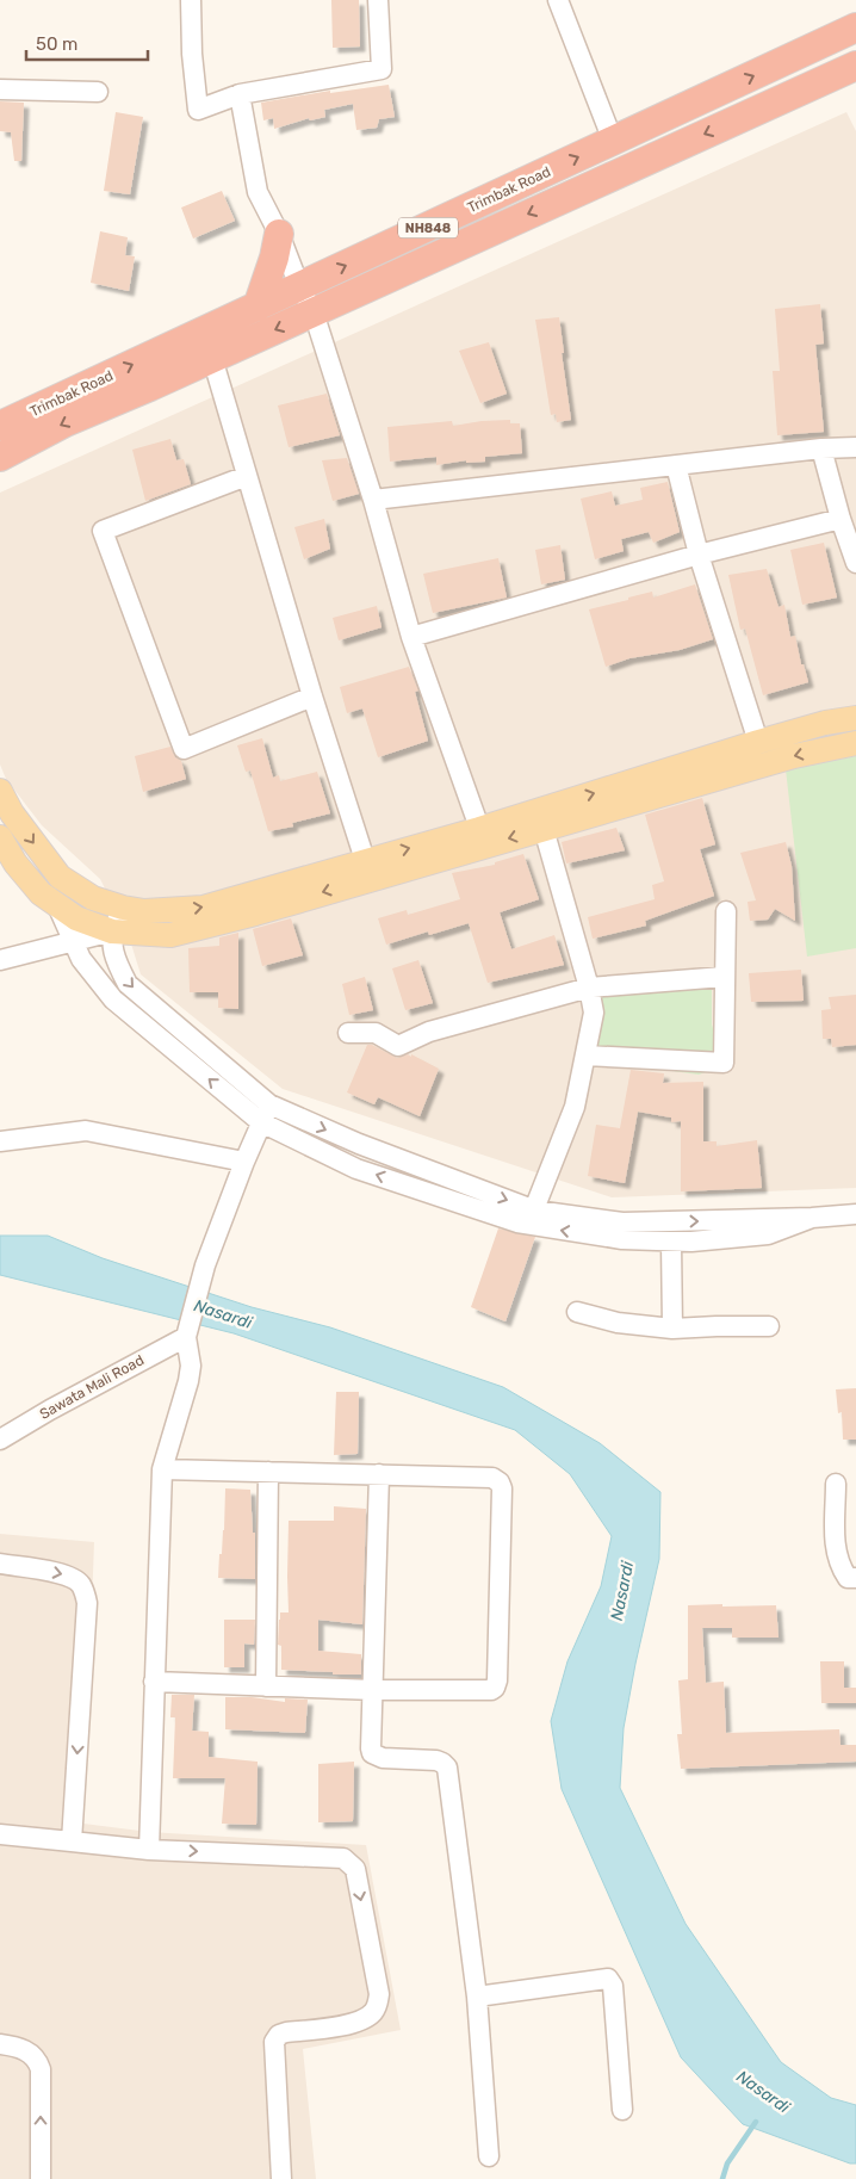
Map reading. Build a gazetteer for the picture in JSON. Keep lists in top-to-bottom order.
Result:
{
  "streets": {
    "highway": ["Trimbak Road", "NH848"],
    "street": ["Sawata Mali Road"]
  },
  "water": ["Nasardi"],
  "scale_bar": "50 m"
}
